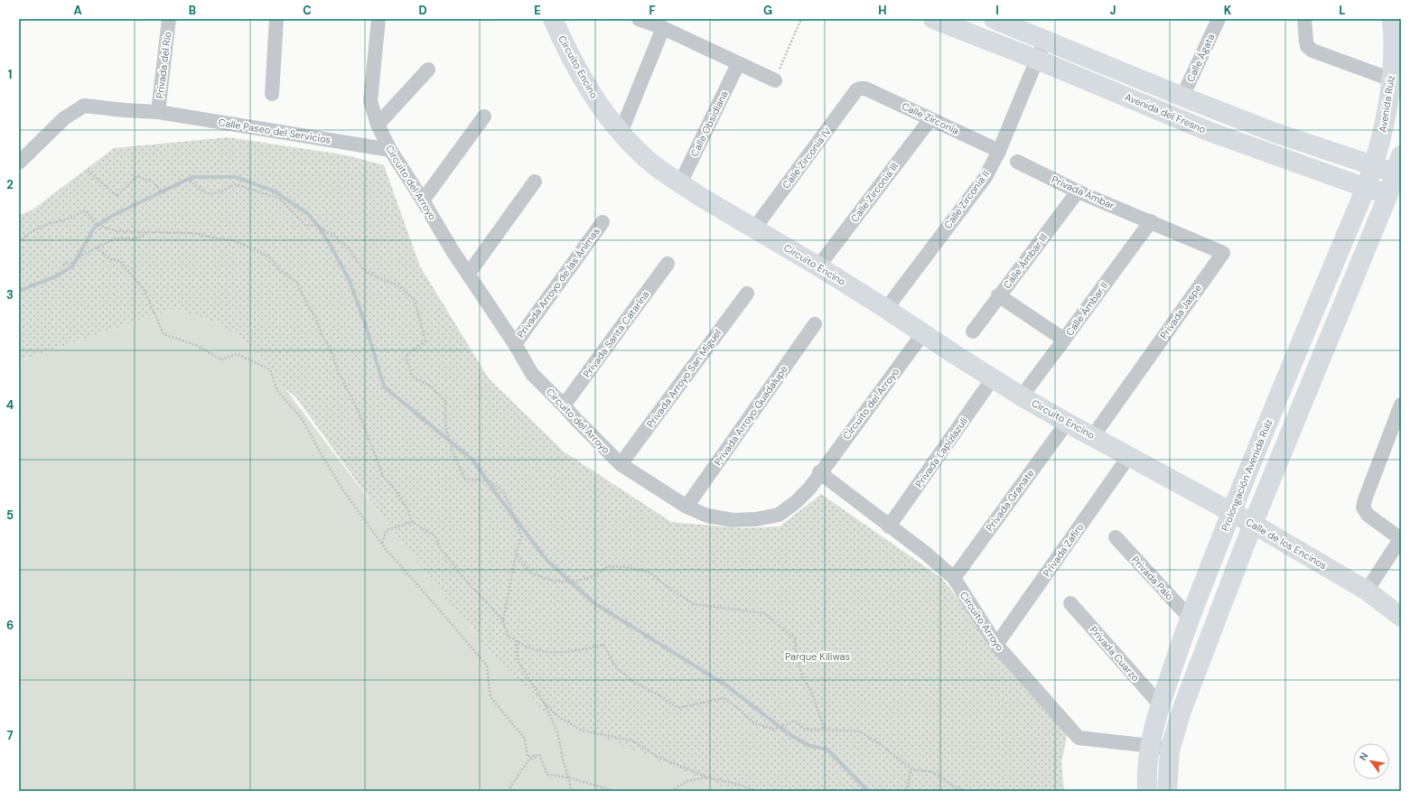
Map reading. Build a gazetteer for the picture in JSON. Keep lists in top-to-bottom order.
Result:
{
  "streets": {
    "street": [
      "Calle Ágata",
      "Privada del Río",
      "Circuito Encino",
      "Avenida Ruíz",
      "Avenida del Fresno",
      "Calle Zirconia",
      "Calle Obsidiana",
      "Calle Paseo del Servicios",
      "Calle Zirconia IV",
      "Circuito del Arroyo",
      "Calle Zirconia III",
      "Privada Ámbar",
      "Calle Zirconia II",
      "Calle Ámbar III",
      "Privada Arroyo de las Ánimas",
      "Calle Ámbar II",
      "Privada Jaspe",
      "Privada Santa Catarina",
      "Privada Arroyo San Miguel",
      "Privada Arroyo Guadalupe",
      "Privada Lapizlazuli",
      "Prolongación Avenida Ruíz",
      "Privada Granate",
      "Calle de los Encinos",
      "Privada Zafiro",
      "Privada Palo",
      "Circuito Arroyo",
      "Privada Cuarzo"
    ]
  },
  "crossings": [
    ["Privada del Río", "Calle Paseo del Servicios"],
    ["Circuito Encino", "Calle Obsidiana"],
    ["Circuito Encino", "Calle Zirconia IV"],
    ["Circuito Encino", "Circuito del Arroyo"],
    ["Circuito Encino", "Calle Zirconia III"],
    ["Circuito Encino", "Calle Zirconia II"],
    ["Circuito Encino", "Calle Ámbar II"],
    ["Circuito Encino", "Privada Jaspe"],
    ["Circuito Encino", "Privada Lapizlazuli"],
    ["Circuito Encino", "Privada Granate"],
    ["Circuito Encino", "Calle de los Encinos"],
    ["Circuito Encino", "Privada Zafiro"],
    ["Avenida Ruíz", "Prolongación Avenida Ruíz"],
    ["Avenida del Fresno", "Calle Zirconia II"],
    ["Avenida del Fresno", "Prolongación Avenida Ruíz"],
    ["Calle Zirconia", "Calle Zirconia IV"],
    ["Calle Zirconia", "Calle Zirconia III"],
    ["Calle Zirconia", "Calle Zirconia II"],
    ["Calle Paseo del Servicios", "Circuito del Arroyo"],
    ["Circuito del Arroyo", "Privada Arroyo de las Ánimas"],
    ["Circuito del Arroyo", "Privada Santa Catarina"],
    ["Circuito del Arroyo", "Privada Arroyo San Miguel"],
    ["Circuito del Arroyo", "Privada Arroyo Guadalupe"],
    ["Circuito del Arroyo", "Circuito Arroyo"],
    ["Privada Ámbar", "Calle Ámbar III"],
    ["Privada Ámbar", "Calle Ámbar II"],
    ["Privada Ámbar", "Privada Jaspe"],
    ["Calle Ámbar II", "Privada Jaspe"],
    ["Privada Lapizlazuli", "Circuito Arroyo"],
    ["Prolongación Avenida Ruíz", "Calle de los Encinos"],
    ["Prolongación Avenida Ruíz", "Privada Palo"],
    ["Prolongación Avenida Ruíz", "Circuito Arroyo"],
    ["Prolongación Avenida Ruíz", "Privada Cuarzo"],
    ["Privada Granate", "Circuito Arroyo"],
    ["Calle de los Encinos", "Privada Zafiro"],
    ["Privada Zafiro", "Circuito Arroyo"]
  ],
  "parks": ["Parque Kiliwas"],
  "north": "top left",
  "grid": {
    "columns": [
      "A",
      "B",
      "C",
      "D",
      "E",
      "F",
      "G",
      "H",
      "I",
      "J",
      "K",
      "L"
    ],
    "rows": [
      "1",
      "2",
      "3",
      "4",
      "5",
      "6",
      "7"
    ]
  }
}
